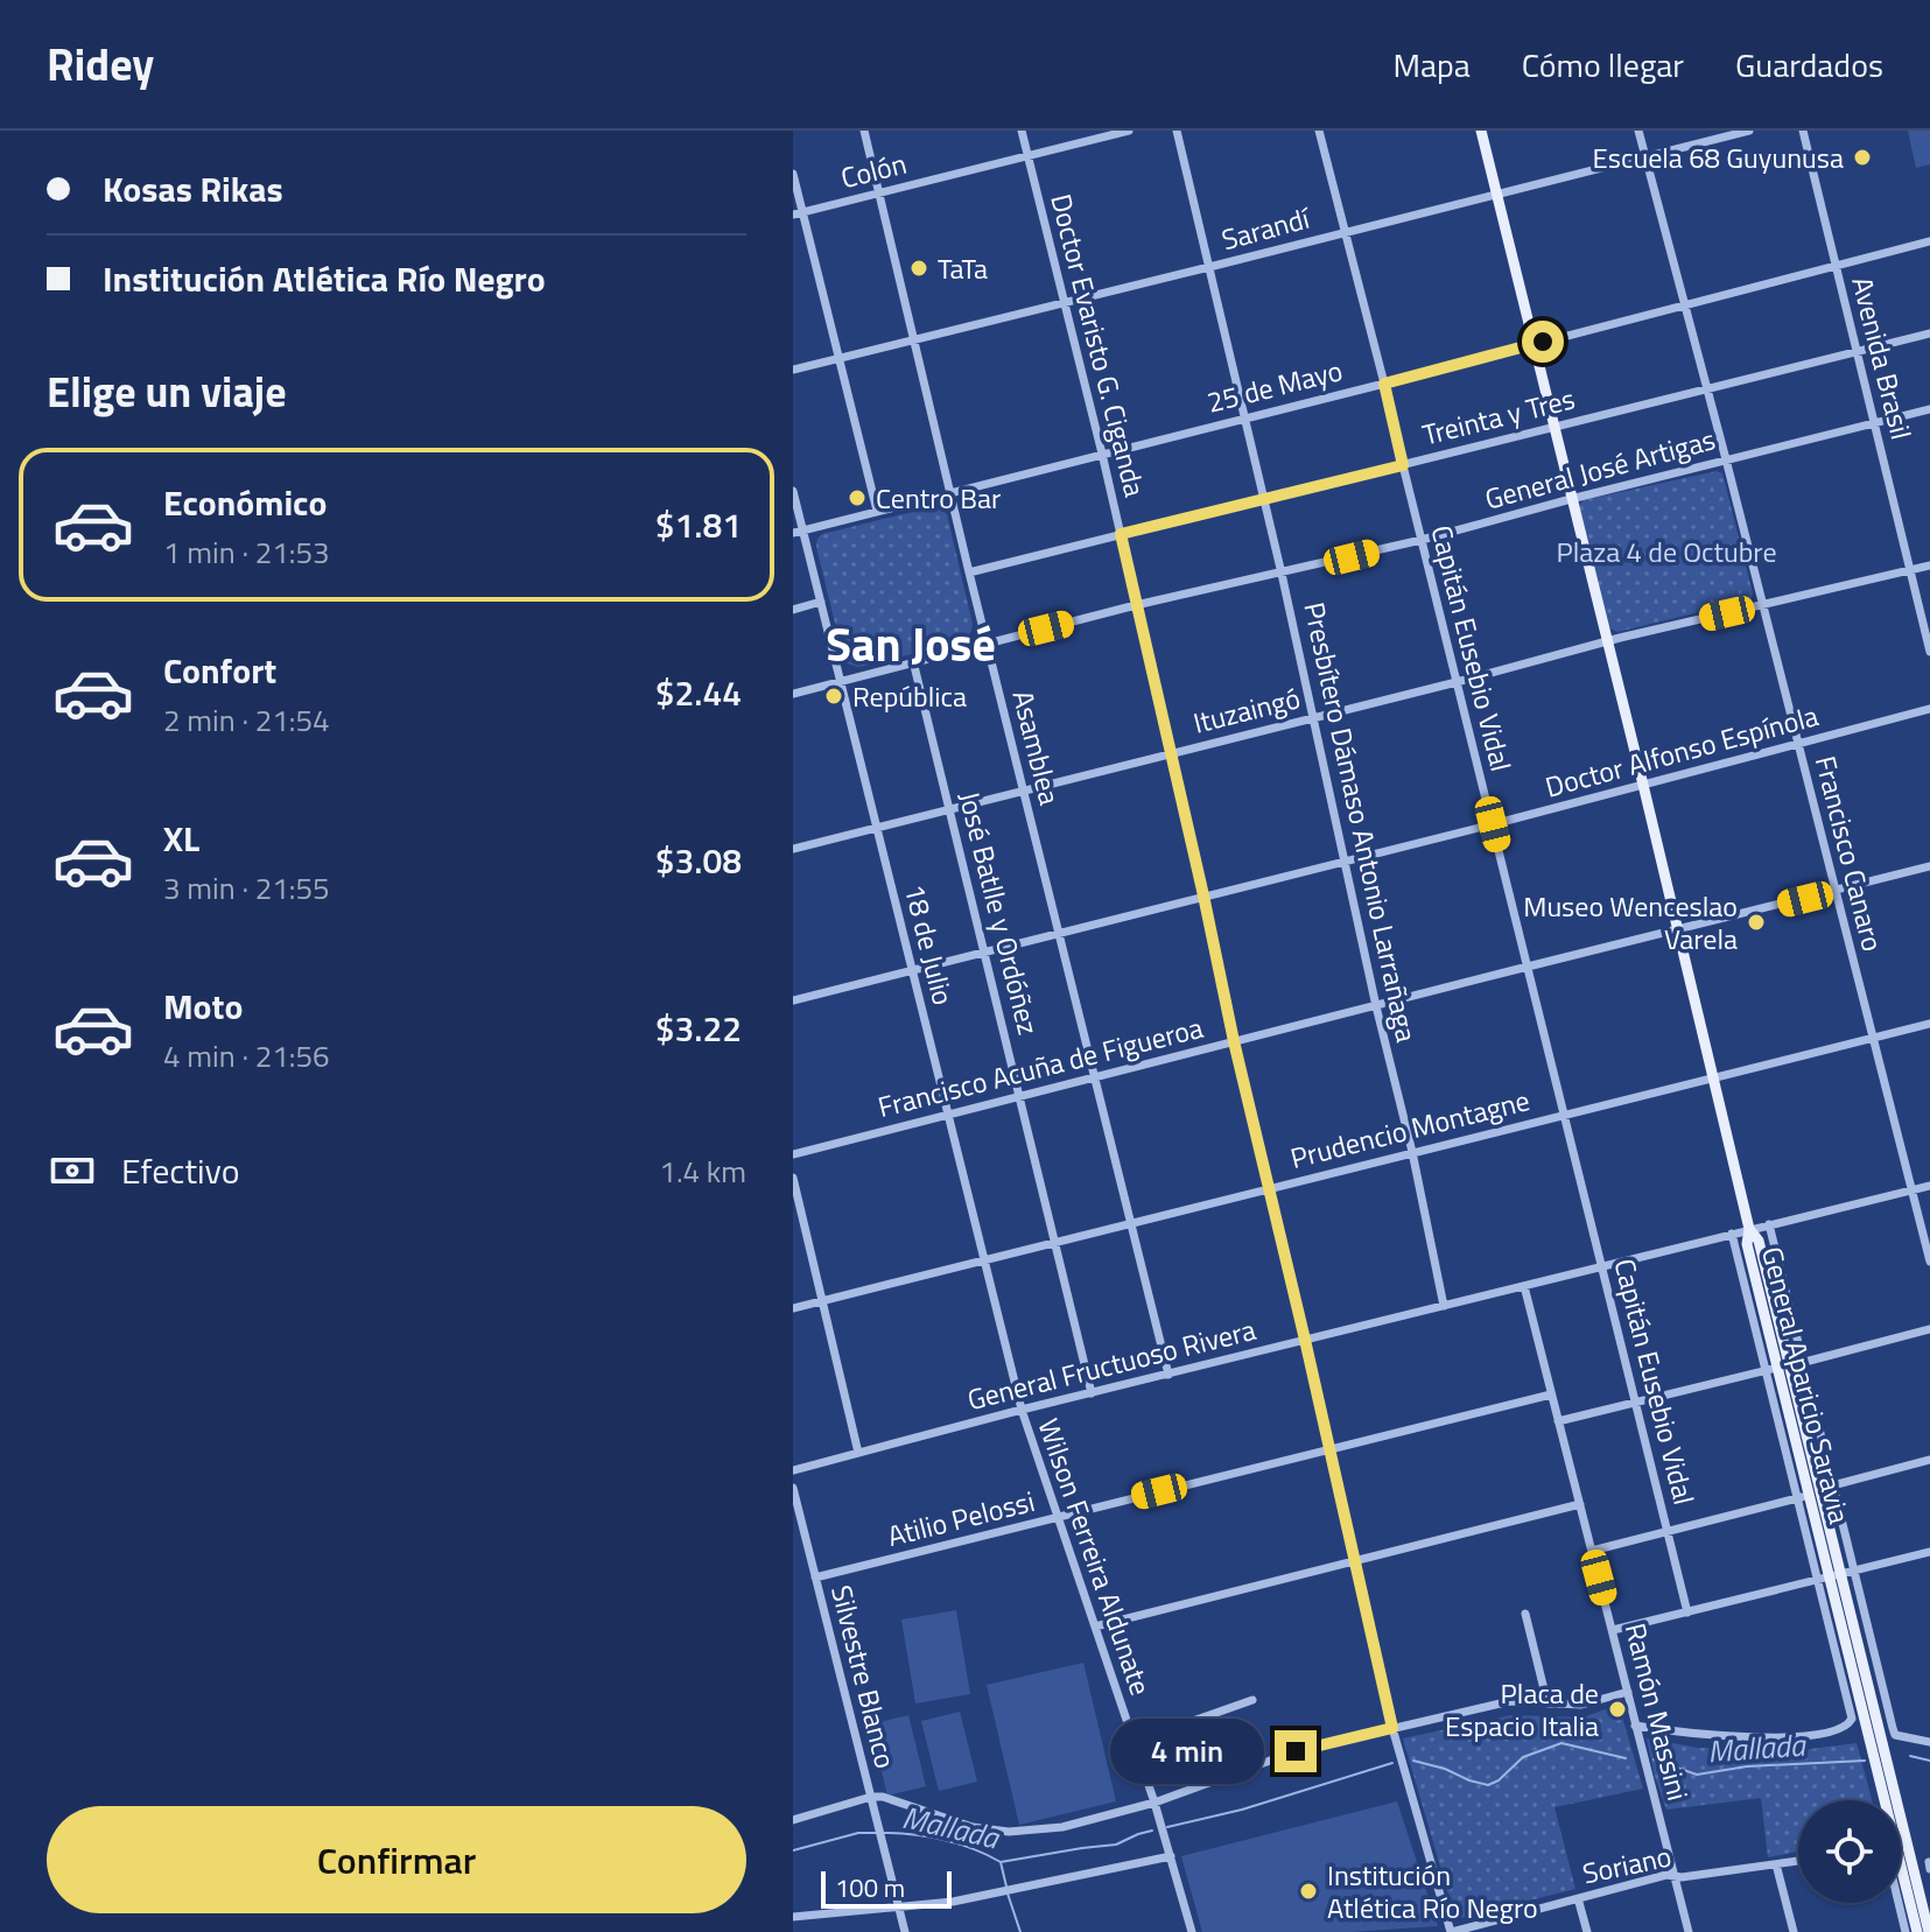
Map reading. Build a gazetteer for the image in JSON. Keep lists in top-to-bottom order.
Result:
{
  "streets": {
    "main road": ["General Aparicio Saravia"],
    "street": [
      "Colón",
      "Sarandí",
      "Doctor Evaristo G. Ciganda",
      "Avenida Brasil",
      "25 de Mayo",
      "Treinta y Tres",
      "General José Artigas",
      "Capitán Eusebio Vidal",
      "Ituzaingó",
      "Asamblea",
      "Doctor Alfonso Espínola",
      "Presbítero Dámaso Antonio Larrañaga",
      "Francisco Canaro",
      "José Batlle y Ordóñez",
      "18 de Julio",
      "Francisco Acuña de Figueroa",
      "Prudencio Montagne",
      "General Fructuoso Rivera",
      "Atilio Pelossi",
      "Wilson Ferreira Aldunate",
      "Silvestre Blanco",
      "Ramón Massini",
      "Soriano"
    ]
  },
  "crossings": [
    ["Colón", "Doctor Evaristo G. Ciganda"],
    ["Colón", "Asamblea"],
    ["Sarandí", "Doctor Evaristo G. Ciganda"],
    ["Sarandí", "Capitán Eusebio Vidal"],
    ["Sarandí", "Asamblea"],
    ["Sarandí", "Presbítero Dámaso Antonio Larrañaga"],
    ["Sarandí", "Francisco Canaro"],
    ["Sarandí", "General Aparicio Saravia"],
    ["Doctor Evaristo G. Ciganda", "25 de Mayo"],
    ["Doctor Evaristo G. Ciganda", "Treinta y Tres"],
    ["Doctor Evaristo G. Ciganda", "General José Artigas"],
    ["Doctor Evaristo G. Ciganda", "Ituzaingó"],
    ["Doctor Evaristo G. Ciganda", "Doctor Alfonso Espínola"],
    ["Doctor Evaristo G. Ciganda", "Francisco Acuña de Figueroa"],
    ["Doctor Evaristo G. Ciganda", "Prudencio Montagne"],
    ["Doctor Evaristo G. Ciganda", "General Fructuoso Rivera"],
    ["Doctor Evaristo G. Ciganda", "Atilio Pelossi"],
    ["Doctor Evaristo G. Ciganda", "Soriano"],
    ["Avenida Brasil", "25 de Mayo"],
    ["Avenida Brasil", "Treinta y Tres"],
    ["Avenida Brasil", "General José Artigas"],
    ["Avenida Brasil", "Ituzaingó"],
    ["25 de Mayo", "Capitán Eusebio Vidal"],
    ["25 de Mayo", "Asamblea"],
    ["25 de Mayo", "Presbítero Dámaso Antonio Larrañaga"],
    ["25 de Mayo", "Francisco Canaro"],
    ["25 de Mayo", "18 de Julio"],
    ["25 de Mayo", "General Aparicio Saravia"],
    ["Treinta y Tres", "Capitán Eusebio Vidal"],
    ["Treinta y Tres", "Asamblea"],
    ["Treinta y Tres", "Presbítero Dámaso Antonio Larrañaga"],
    ["Treinta y Tres", "Francisco Canaro"],
    ["Treinta y Tres", "General Aparicio Saravia"],
    ["General José Artigas", "Capitán Eusebio Vidal"],
    ["General José Artigas", "Asamblea"],
    ["General José Artigas", "Presbítero Dámaso Antonio Larrañaga"],
    ["General José Artigas", "Francisco Canaro"],
    ["General José Artigas", "José Batlle y Ordóñez"],
    ["General José Artigas", "18 de Julio"],
    ["General José Artigas", "General Aparicio Saravia"],
    ["Capitán Eusebio Vidal", "Ituzaingó"],
    ["Capitán Eusebio Vidal", "Doctor Alfonso Espínola"],
    ["Capitán Eusebio Vidal", "Francisco Acuña de Figueroa"],
    ["Capitán Eusebio Vidal", "Prudencio Montagne"],
    ["Capitán Eusebio Vidal", "General Fructuoso Rivera"],
    ["Ituzaingó", "Asamblea"],
    ["Ituzaingó", "Presbítero Dámaso Antonio Larrañaga"],
    ["Ituzaingó", "Francisco Canaro"],
    ["Ituzaingó", "José Batlle y Ordóñez"],
    ["Ituzaingó", "18 de Julio"],
    ["Ituzaingó", "General Aparicio Saravia"],
    ["Asamblea", "Doctor Alfonso Espínola"],
    ["Asamblea", "Francisco Acuña de Figueroa"],
    ["Asamblea", "Prudencio Montagne"],
    ["Asamblea", "General Fructuoso Rivera"],
    ["Doctor Alfonso Espínola", "Presbítero Dámaso Antonio Larrañaga"],
    ["Doctor Alfonso Espínola", "Francisco Canaro"],
    ["Doctor Alfonso Espínola", "José Batlle y Ordóñez"],
    ["Doctor Alfonso Espínola", "18 de Julio"],
    ["Doctor Alfonso Espínola", "General Aparicio Saravia"],
    ["Presbítero Dámaso Antonio Larrañaga", "Francisco Acuña de Figueroa"],
    ["Presbítero Dámaso Antonio Larrañaga", "Prudencio Montagne"],
    ["Presbítero Dámaso Antonio Larrañaga", "General Fructuoso Rivera"],
    ["Francisco Canaro", "Francisco Acuña de Figueroa"],
    ["Francisco Canaro", "Prudencio Montagne"],
    ["Francisco Canaro", "General Fructuoso Rivera"],
    ["José Batlle y Ordóñez", "Francisco Acuña de Figueroa"],
    ["José Batlle y Ordóñez", "Prudencio Montagne"],
    ["José Batlle y Ordóñez", "General Fructuoso Rivera"],
    ["18 de Julio", "Francisco Acuña de Figueroa"],
    ["18 de Julio", "Prudencio Montagne"],
    ["18 de Julio", "General Fructuoso Rivera"],
    ["18 de Julio", "Wilson Ferreira Aldunate"],
    ["Francisco Acuña de Figueroa", "General Aparicio Saravia"],
    ["Prudencio Montagne", "General Aparicio Saravia"],
    ["General Fructuoso Rivera", "General Aparicio Saravia"],
    ["General Fructuoso Rivera", "Wilson Ferreira Aldunate"],
    ["General Fructuoso Rivera", "Ramón Massini"],
    ["General Aparicio Saravia", "Ramón Massini"],
    ["Atilio Pelossi", "Wilson Ferreira Aldunate"],
    ["Atilio Pelossi", "Silvestre Blanco"],
    ["Atilio Pelossi", "Ramón Massini"],
    ["Ramón Massini", "Soriano"]
  ],
  "districts": ["San José"],
  "water": ["Mallada"],
  "parks": ["Plaza 4 de Octubre"],
  "places": [
    "Escuela 68 Guyunusa",
    "TaTa",
    "Centro Bar",
    "República",
    "Museo Wenceslao Varela",
    "Placa de Espacio Italia",
    "Institución Atlética Río Negro"
  ],
  "scale_bar": "100 m",
  "page": {
    "header": "Ridey",
    "nav": ["Mapa", "Cómo llegar", "Guardados"],
    "banner": ["Kosas Rikas", "Institución Atlética Río Negro"],
    "heading": "Elige un viaje",
    "list": [
      {
        "name": "Económico",
        "note": "1 min · 21:53",
        "value": "$1.81"
      },
      {
        "name": "Confort",
        "note": "2 min · 21:54",
        "value": "$2.44"
      },
      {
        "name": "XL",
        "note": "3 min · 21:55",
        "value": "$3.08"
      },
      {
        "name": "Moto",
        "note": "4 min · 21:56",
        "value": "$3.22"
      }
    ],
    "pay": ["Efectivo", "1.4 km"],
    "bubble": "4 min",
    "buttons": "Confirmar",
    "scale": "100 m"
  }
}
